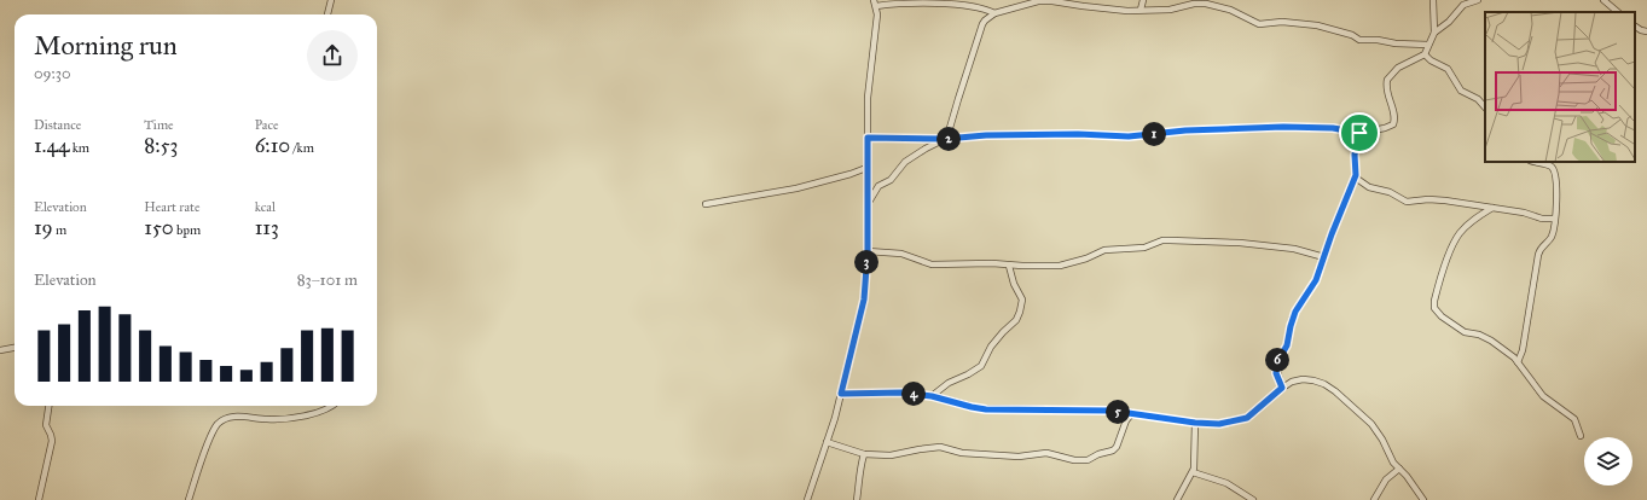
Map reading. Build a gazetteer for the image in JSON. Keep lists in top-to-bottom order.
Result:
{
  "page": {
    "heading": ["Morning run", "09:30"],
    "stats": [
      ["Distance", "1.44 km"],
      ["Time", "8:53"],
      ["Pace", "6:10 /km"],
      ["Elevation", "19 m"],
      ["Heart rate", "150 bpm"],
      ["kcal", "113"]
    ],
    "pins": [
      "1",
      "2",
      "3",
      "6",
      "4",
      "5"
    ],
    "chart": ["Elevation", "83–101 m"]
  }
}
